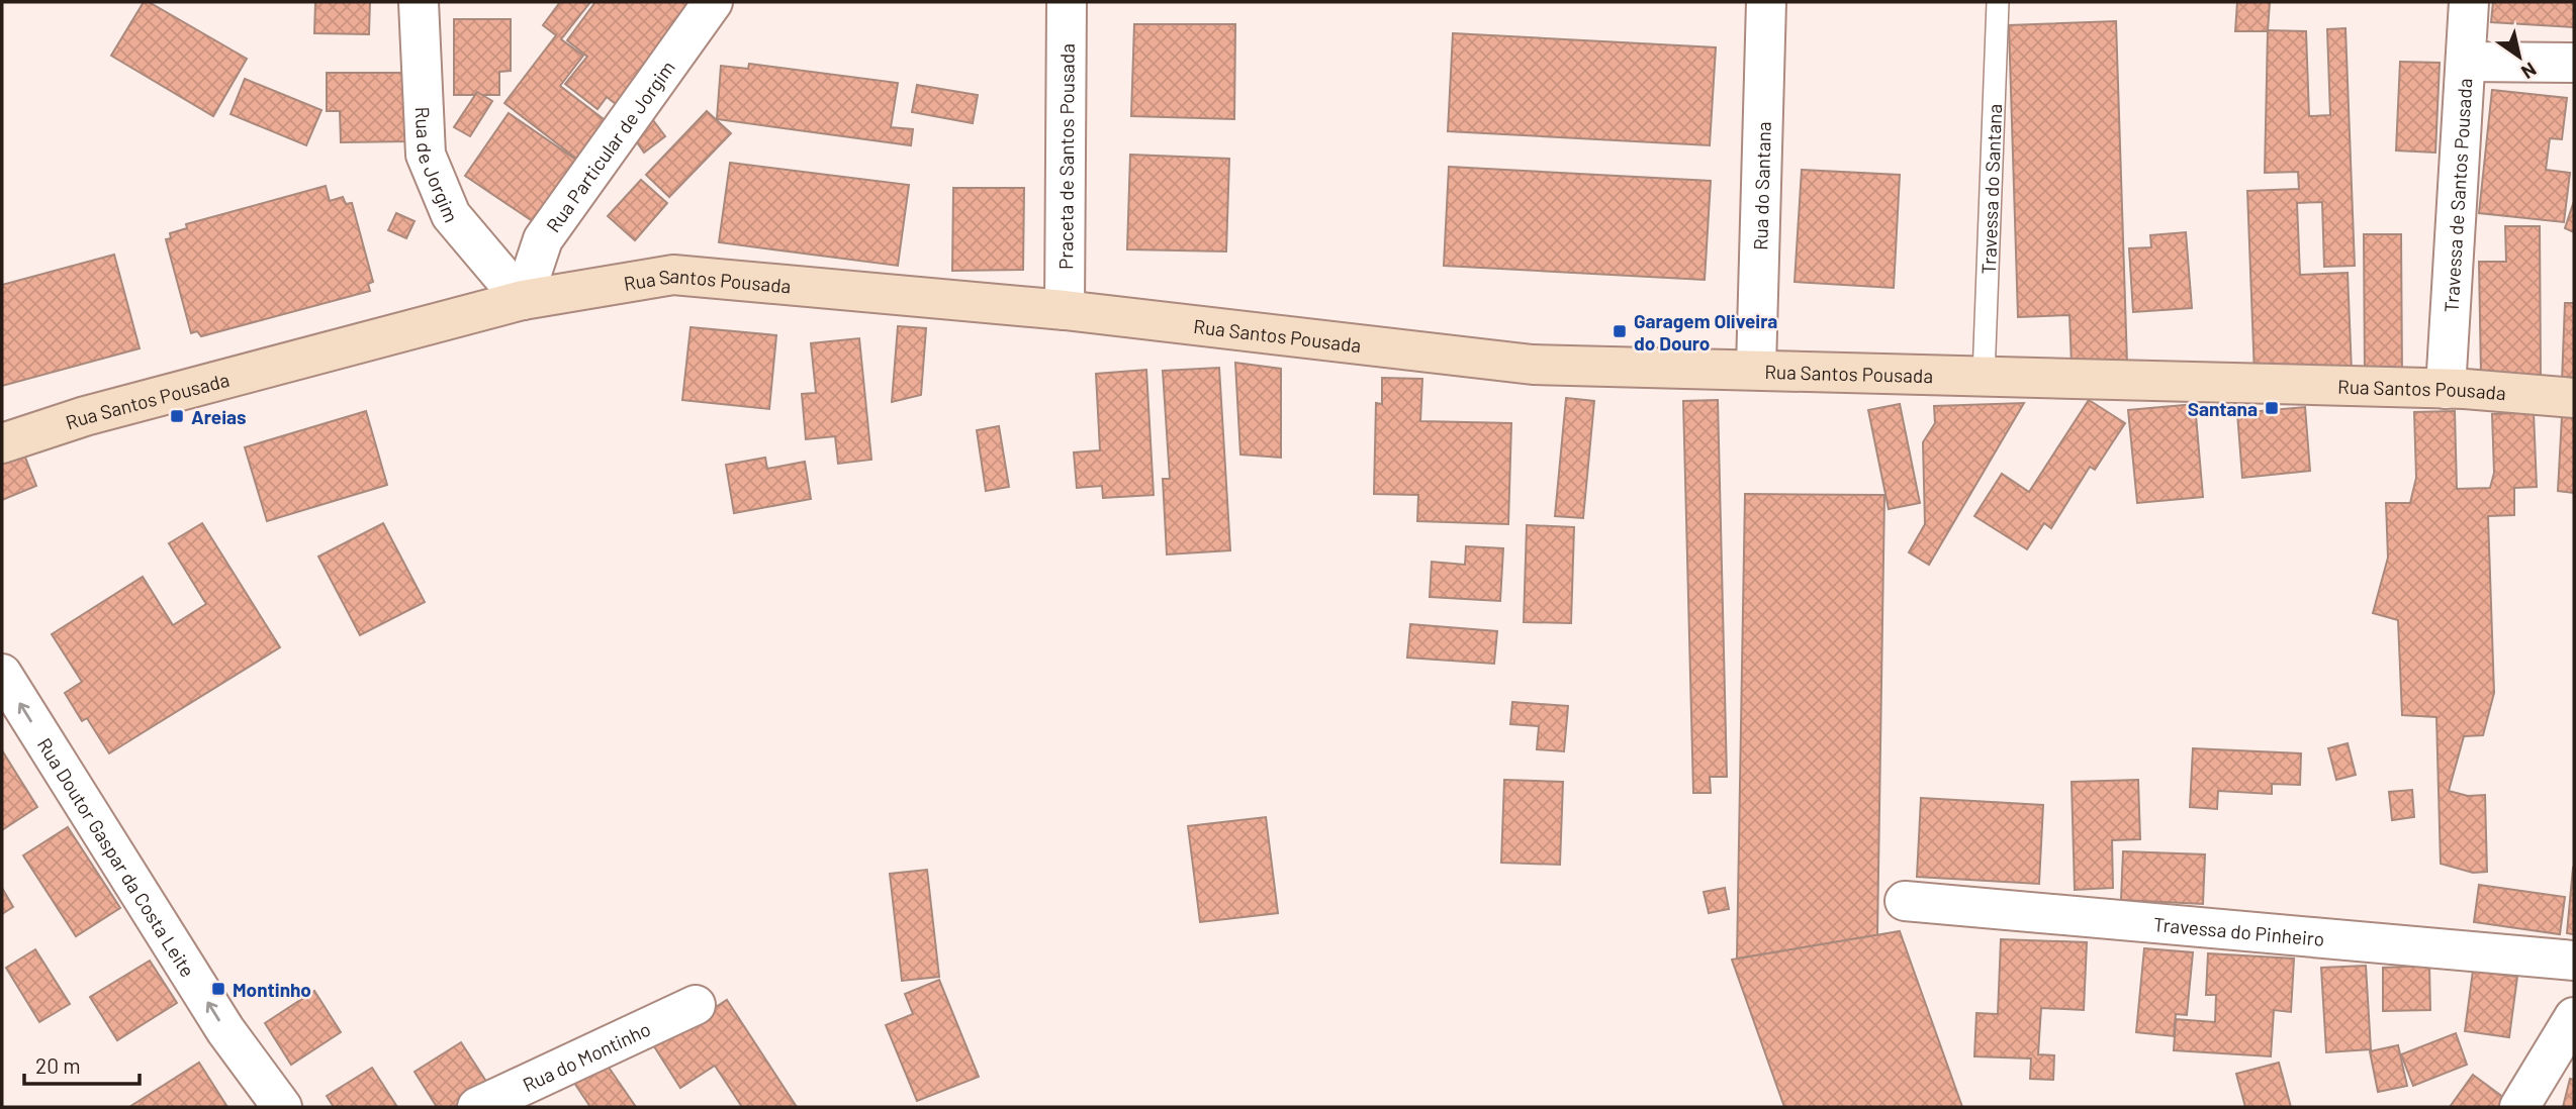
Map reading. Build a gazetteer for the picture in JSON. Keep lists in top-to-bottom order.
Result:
{
  "streets": {
    "street": [
      "Rua Particular de Jorgim",
      "Praceta de Santos Pousada",
      "Rua de Jorgim",
      "Rua do Santana",
      "Travessa de Santos Pousada",
      "Rua Santos Pousada",
      "Rua Doutor Gaspar da Costa Leite",
      "Travessa do Pinheiro",
      "Rua do Montinho"
    ],
    "lane": ["Travessa do Santana"]
  },
  "crossings": [
    ["Rua Particular de Jorgim", "Rua de Jorgim"],
    ["Rua Particular de Jorgim", "Rua Santos Pousada"],
    ["Praceta de Santos Pousada", "Rua Santos Pousada"],
    ["Rua de Jorgim", "Rua Santos Pousada"],
    ["Rua do Santana", "Rua Santos Pousada"],
    ["Travessa do Santana", "Rua Santos Pousada"],
    ["Travessa de Santos Pousada", "Rua Santos Pousada"]
  ],
  "one_way": ["Rua Doutor Gaspar da Costa Leite"],
  "places": {
    "transit": [
      "Garagem Oliveira do Douro",
      "Santana",
      "Areias",
      "Montinho"
    ]
  },
  "scale_bar": "20 m",
  "north": "bottom right"
}
